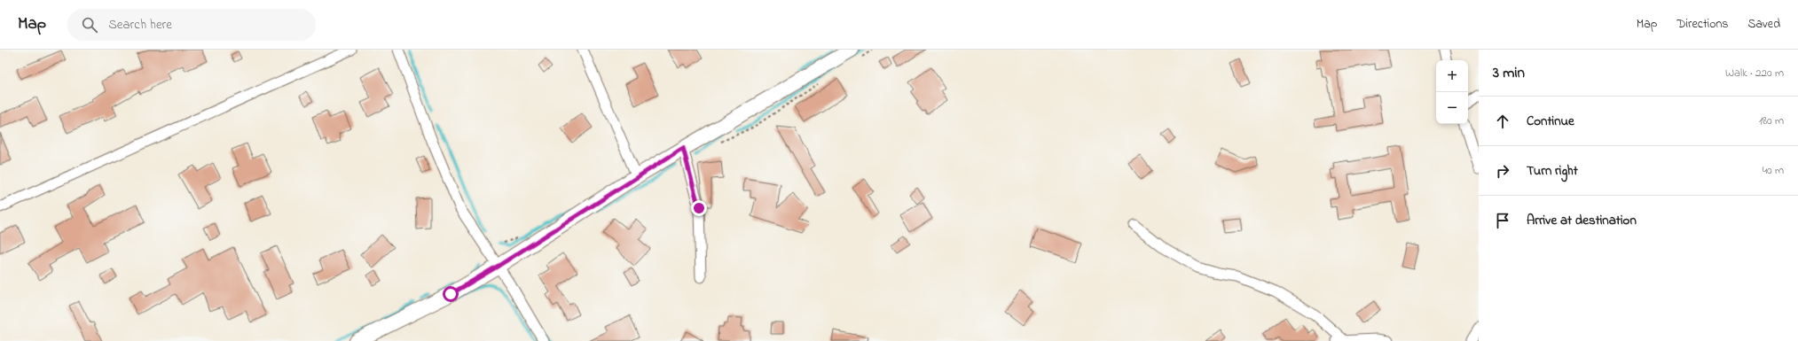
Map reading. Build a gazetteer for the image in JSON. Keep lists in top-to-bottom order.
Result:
{
  "page": {
    "header": "Map",
    "search": "Search here",
    "nav": ["Map", "Directions", "Saved"],
    "heading": ["3 min", "Walk · 220 m"],
    "map_buttons": ["+", "−"],
    "list": [
      ["Continue", "180 m"],
      ["Turn right", "40 m"],
      "Arrive at destination"
    ]
  }
}
